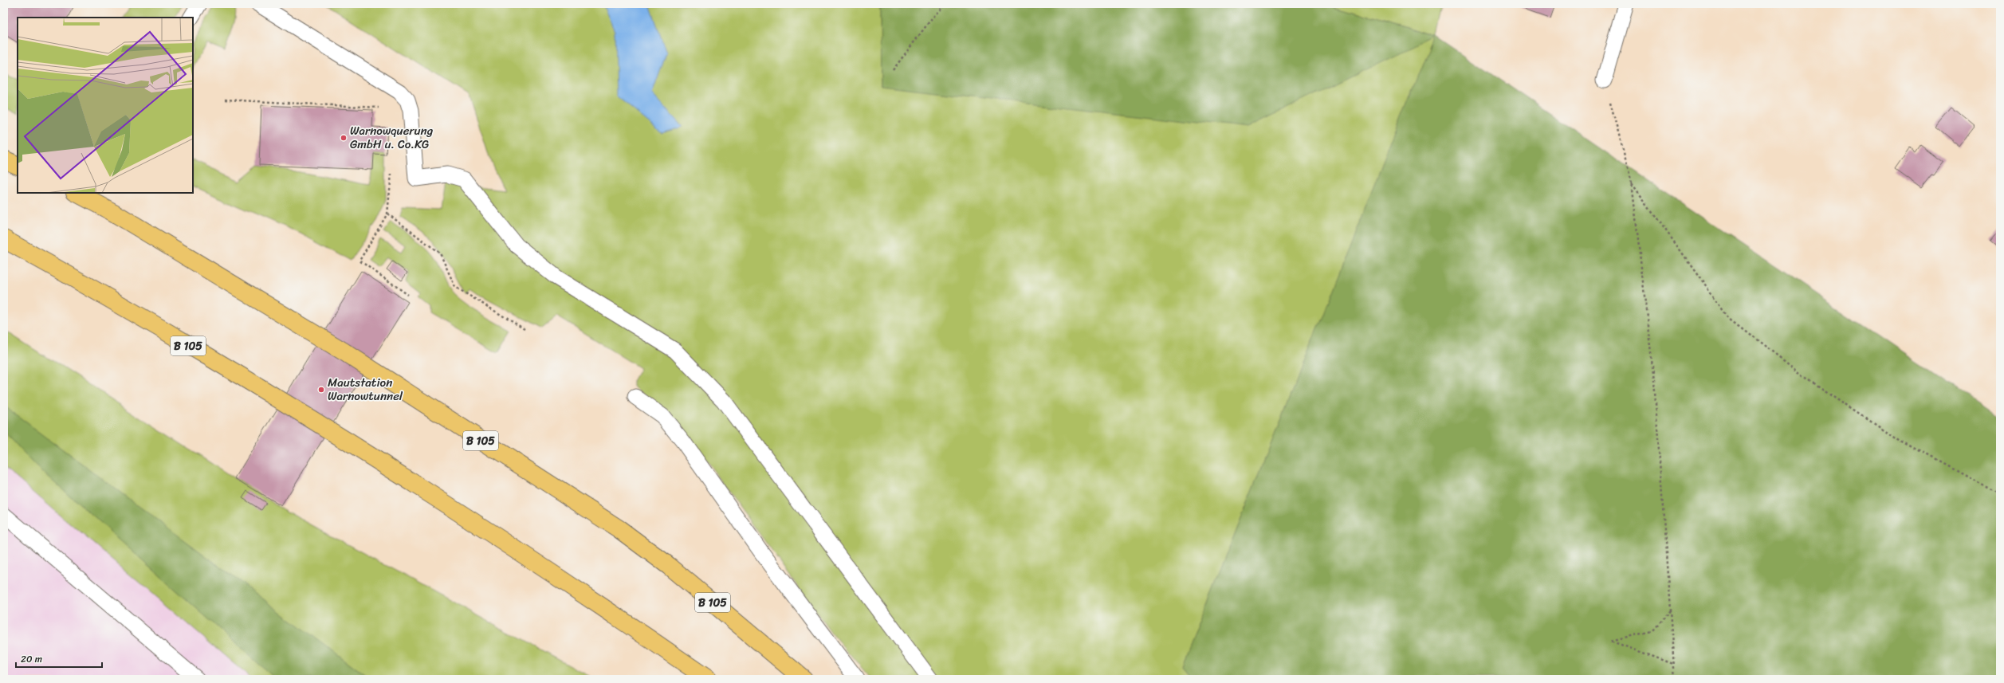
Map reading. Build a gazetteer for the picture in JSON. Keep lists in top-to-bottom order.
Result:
{
  "streets": {
    "highway": ["B 105"]
  },
  "places": ["Warnowquerung GmbH u. Co.KG", "Mautstation Warnowtunnel"],
  "scale_bar": "20 m"
}
